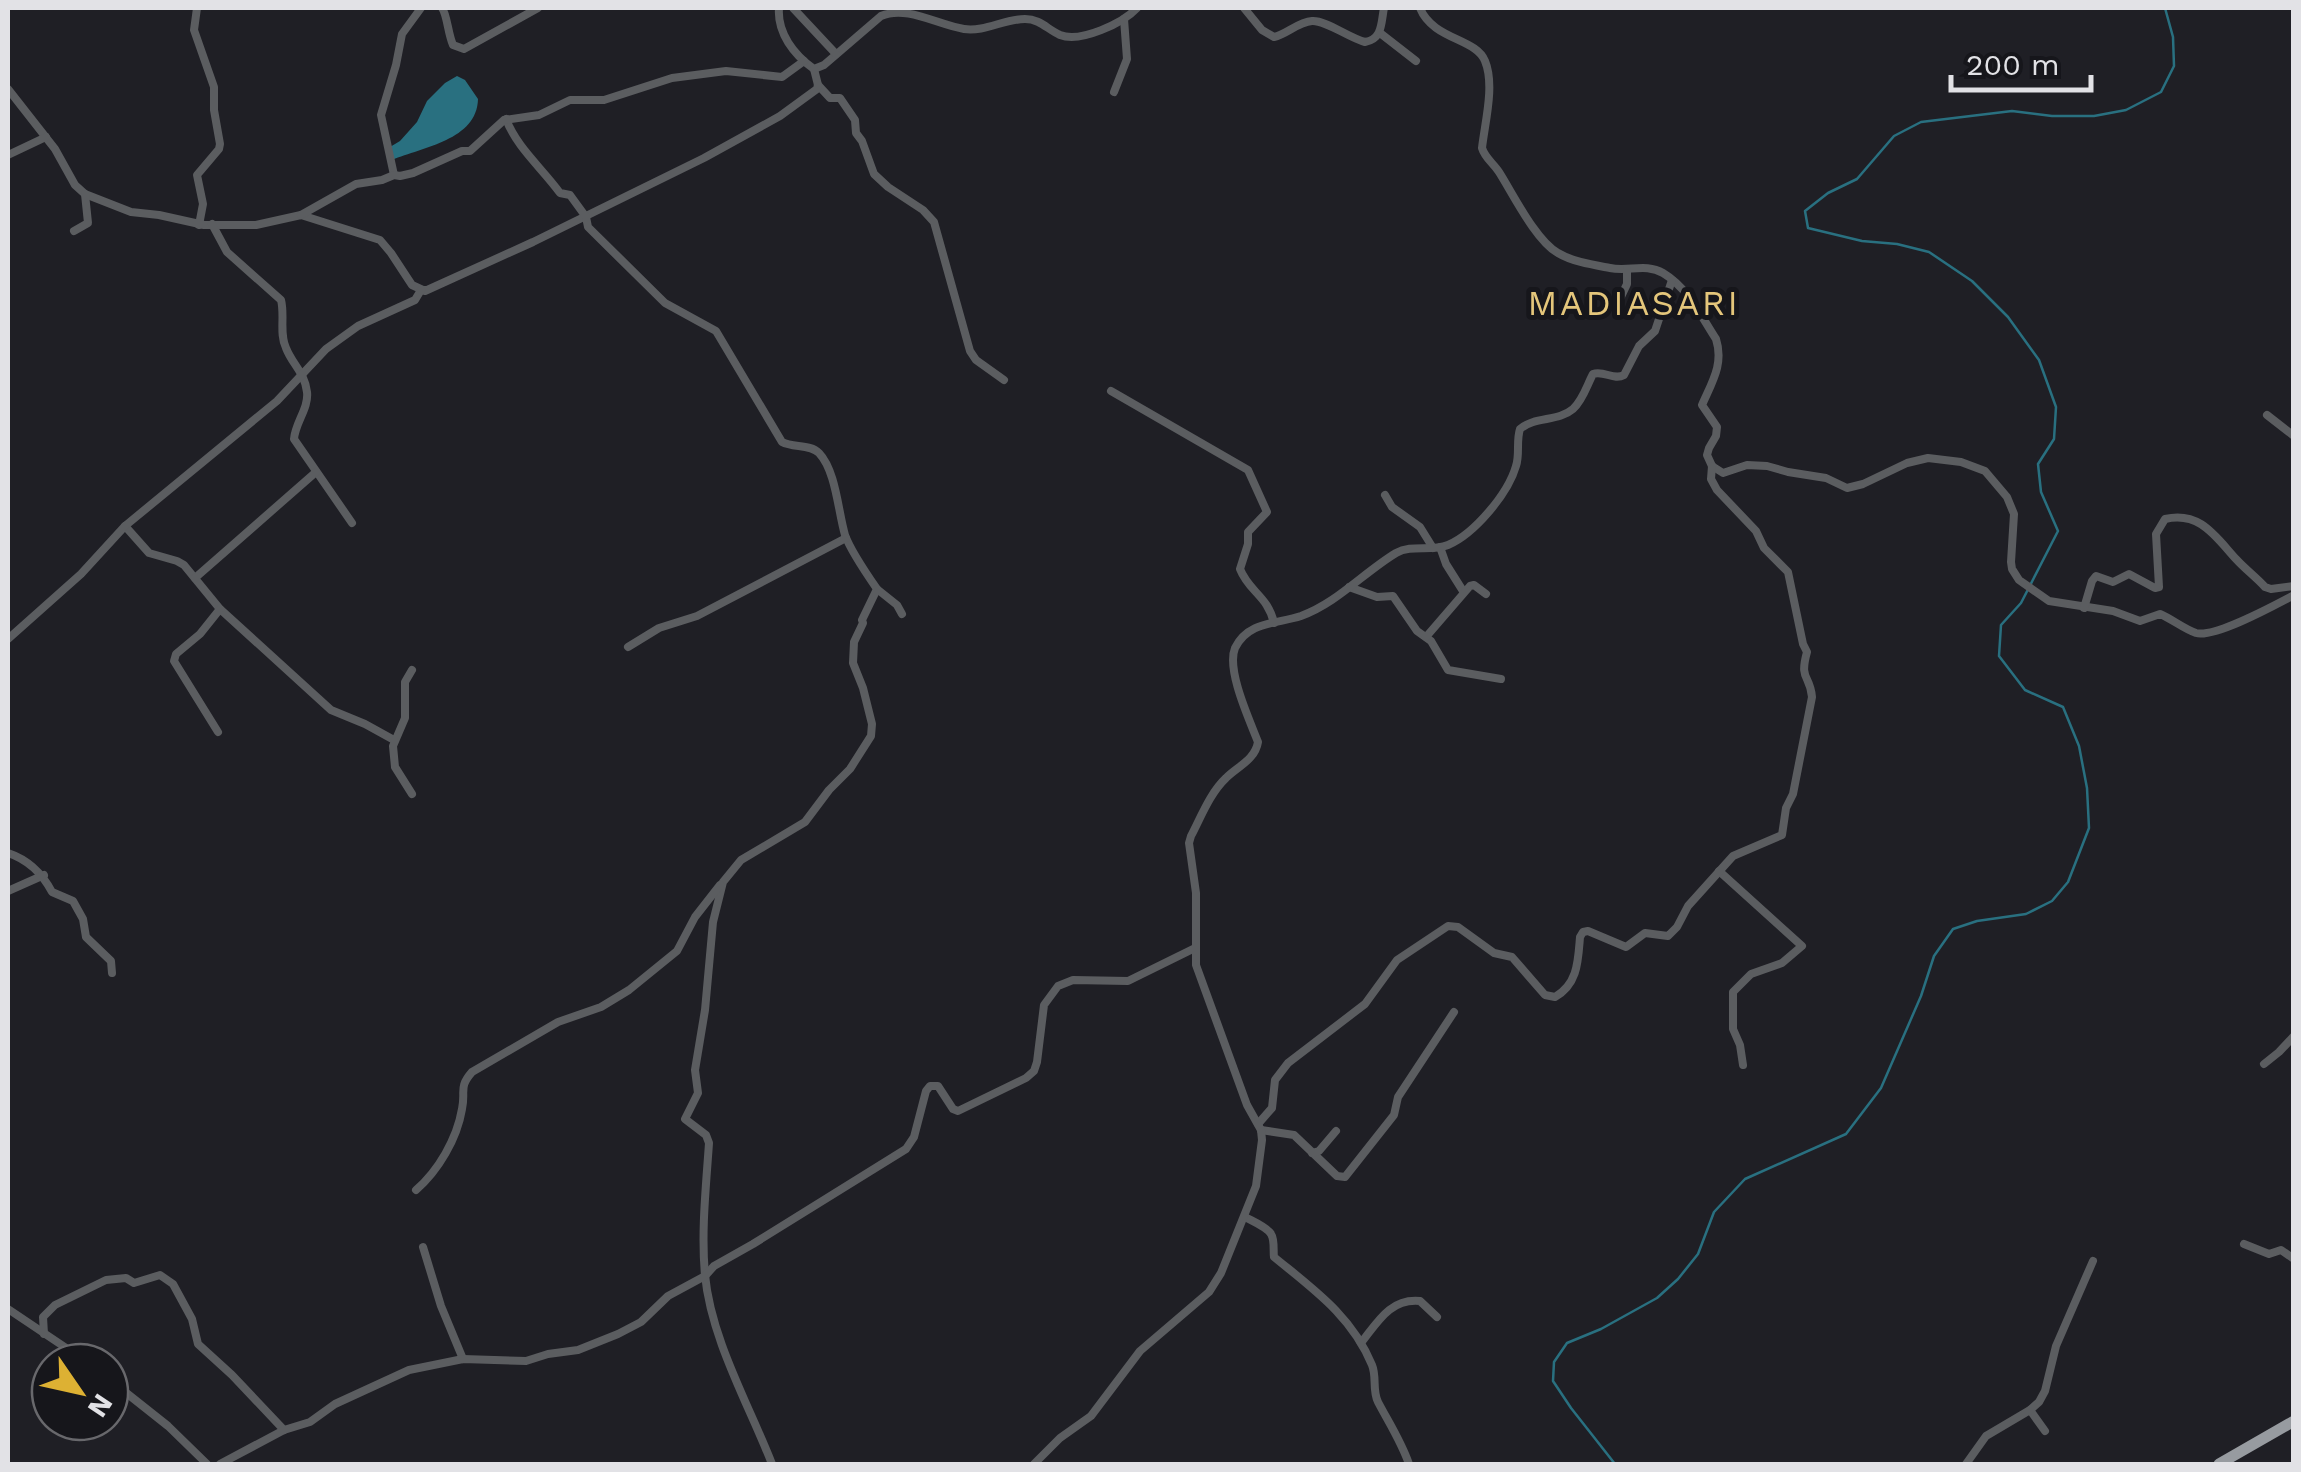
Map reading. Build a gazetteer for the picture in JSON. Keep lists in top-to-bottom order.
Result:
{
  "districts": ["MADIASARI"],
  "scale_bar": "200 m",
  "north": "bottom right"
}
